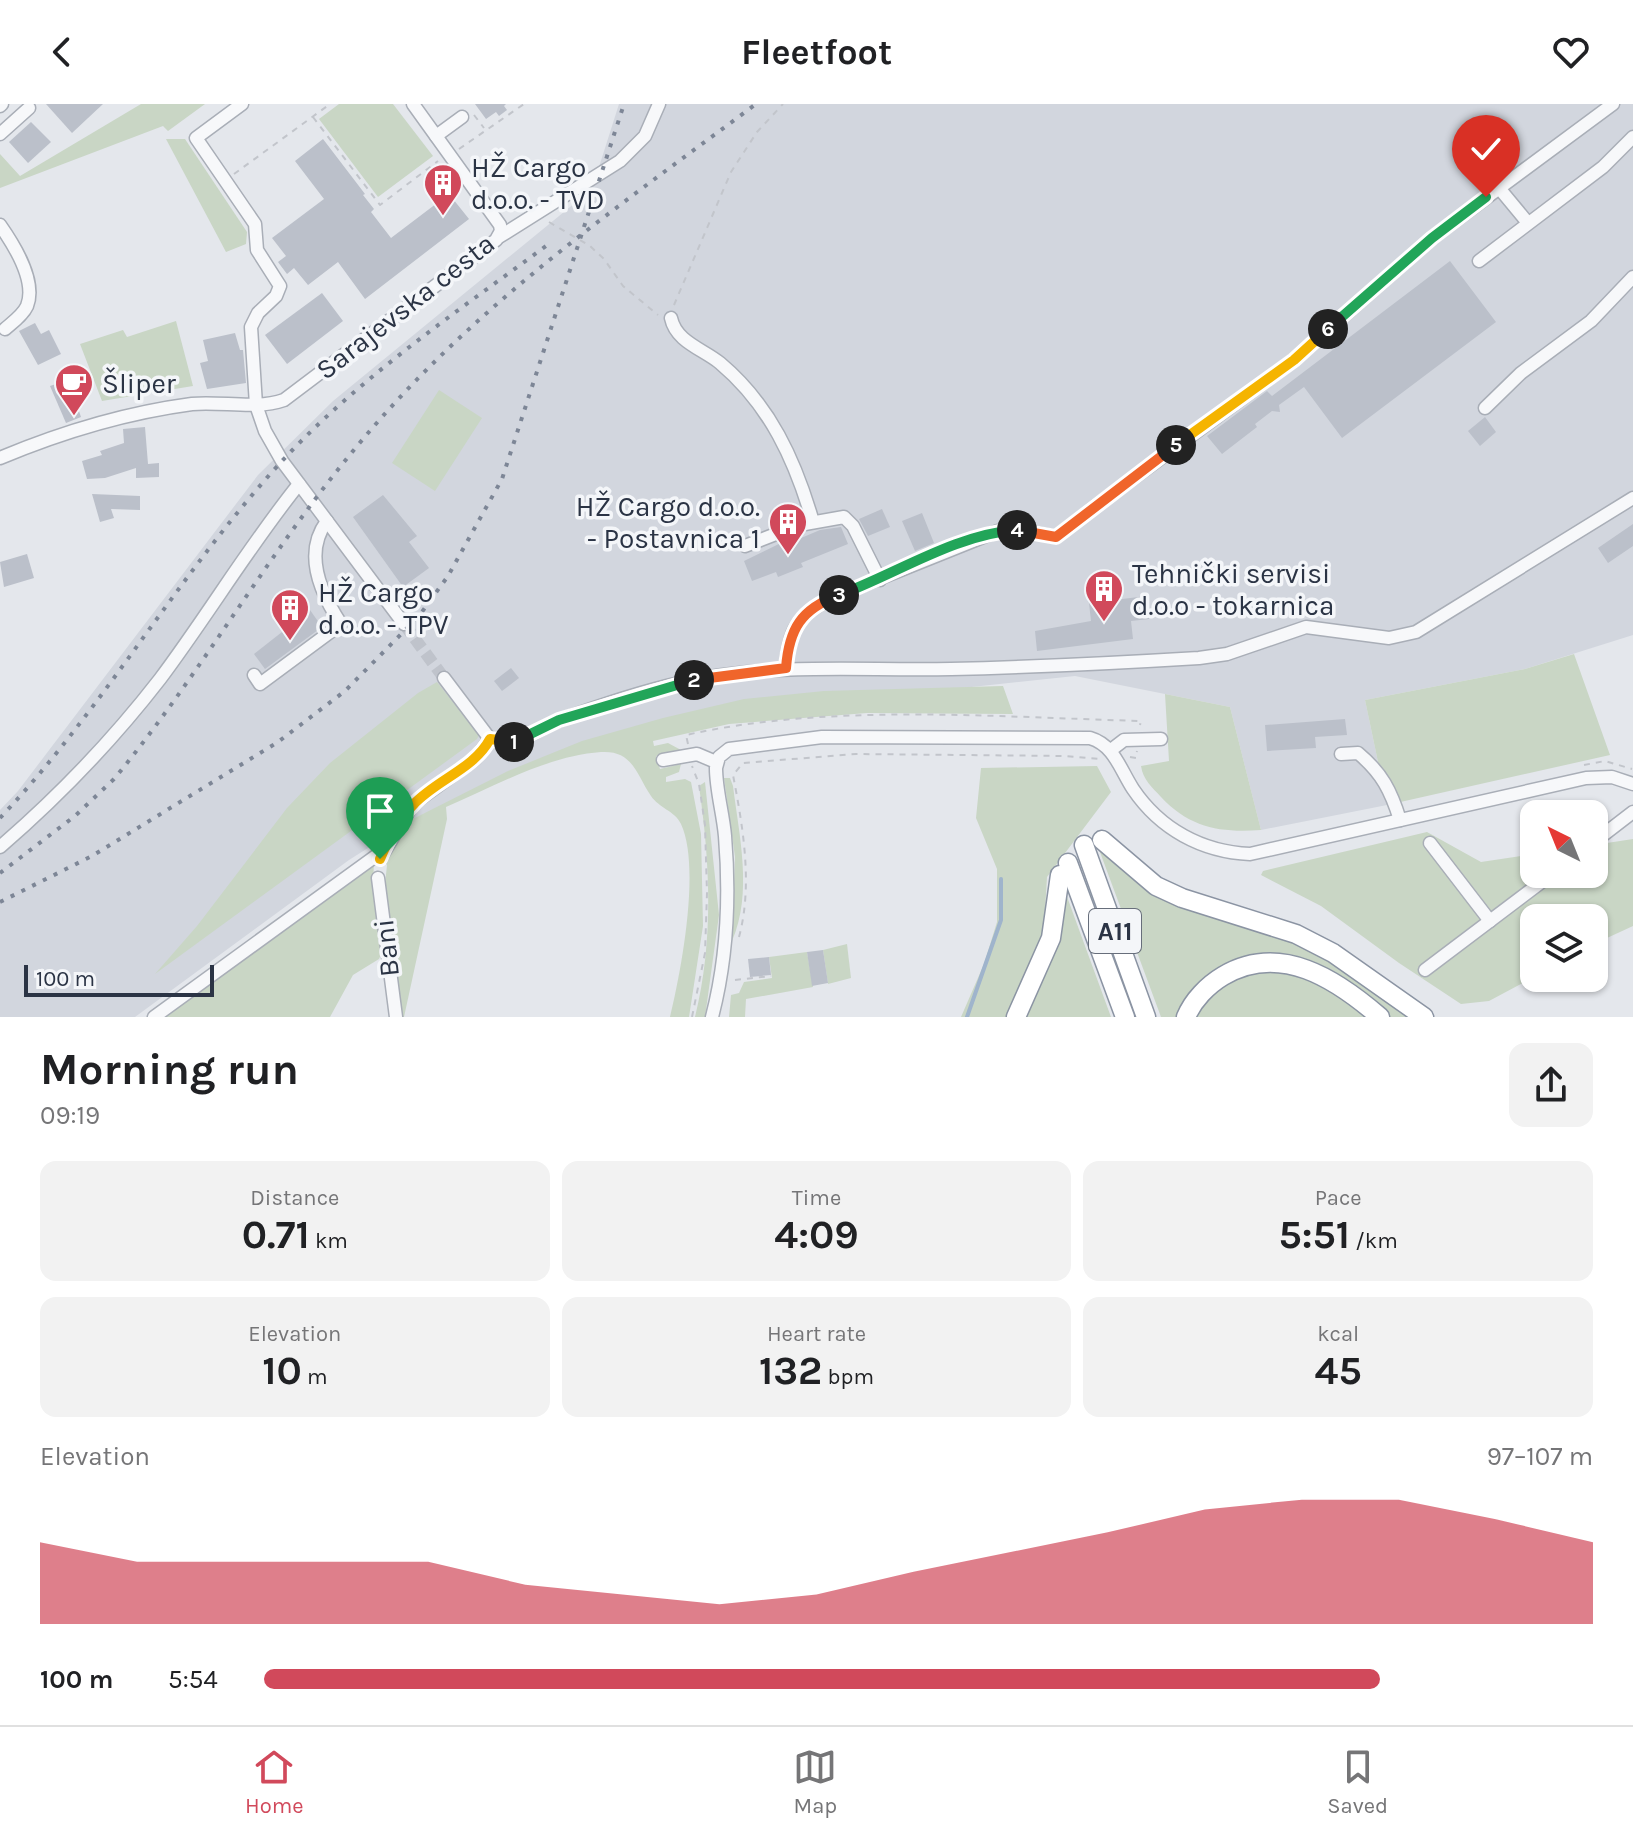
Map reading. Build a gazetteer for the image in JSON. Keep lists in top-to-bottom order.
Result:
{
  "streets": {
    "highway": ["A11"],
    "street": ["Sarajevska cesta", "Bani"]
  },
  "places": {
    "building": [
      "HŽ Cargo d.o.o. - TVD",
      "HŽ Cargo d.o.o. - Postavnica 1",
      "Tehnički servisi d.o.o - tokarnica",
      "HŽ Cargo d.o.o. - TPV"
    ],
    "cafe": ["Šliper"]
  },
  "scale_bar": "100 m",
  "north": "top left",
  "page": {
    "header": "Fleetfoot",
    "pins": [
      "6",
      "5",
      "4",
      "3",
      "2",
      "1"
    ],
    "scale": "100 m",
    "heading": ["Morning run", "09:19"],
    "stats": [
      ["Distance", "0.71 km"],
      ["Time", "4:09"],
      ["Pace", "5:51 /km"],
      ["Elevation", "10 m"],
      ["Heart rate", "132 bpm"],
      ["kcal", "45"]
    ],
    "chart": ["Elevation", "97–107 m"],
    "list": [
      {
        "name": "100 m",
        "note": "5:54"
      }
    ],
    "tabs": ["Home", "Map", "Saved"]
  }
}
